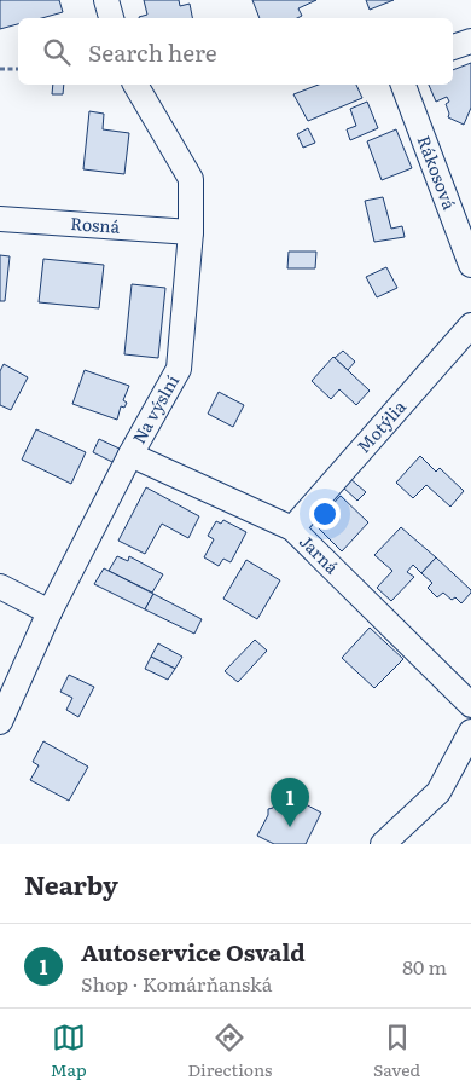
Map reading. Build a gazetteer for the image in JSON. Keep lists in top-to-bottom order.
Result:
{
  "streets": {
    "street": [
      "Rákosová",
      "Rosná",
      "Na výslní",
      "Motýlia",
      "Jarná"
    ]
  },
  "crossings": [
    ["Rosná", "Na výslní"],
    ["Na výslní", "Jarná"],
    ["Motýlia", "Jarná"]
  ],
  "page": {
    "search": "Search here",
    "pins": "1",
    "heading": "Nearby",
    "list": [
      {
        "mark": "1",
        "name": "Autoservice Osvald",
        "note": "Shop · Komárňanská",
        "value": "80 m"
      }
    ],
    "nav": ["Map", "Directions", "Saved"]
  }
}
